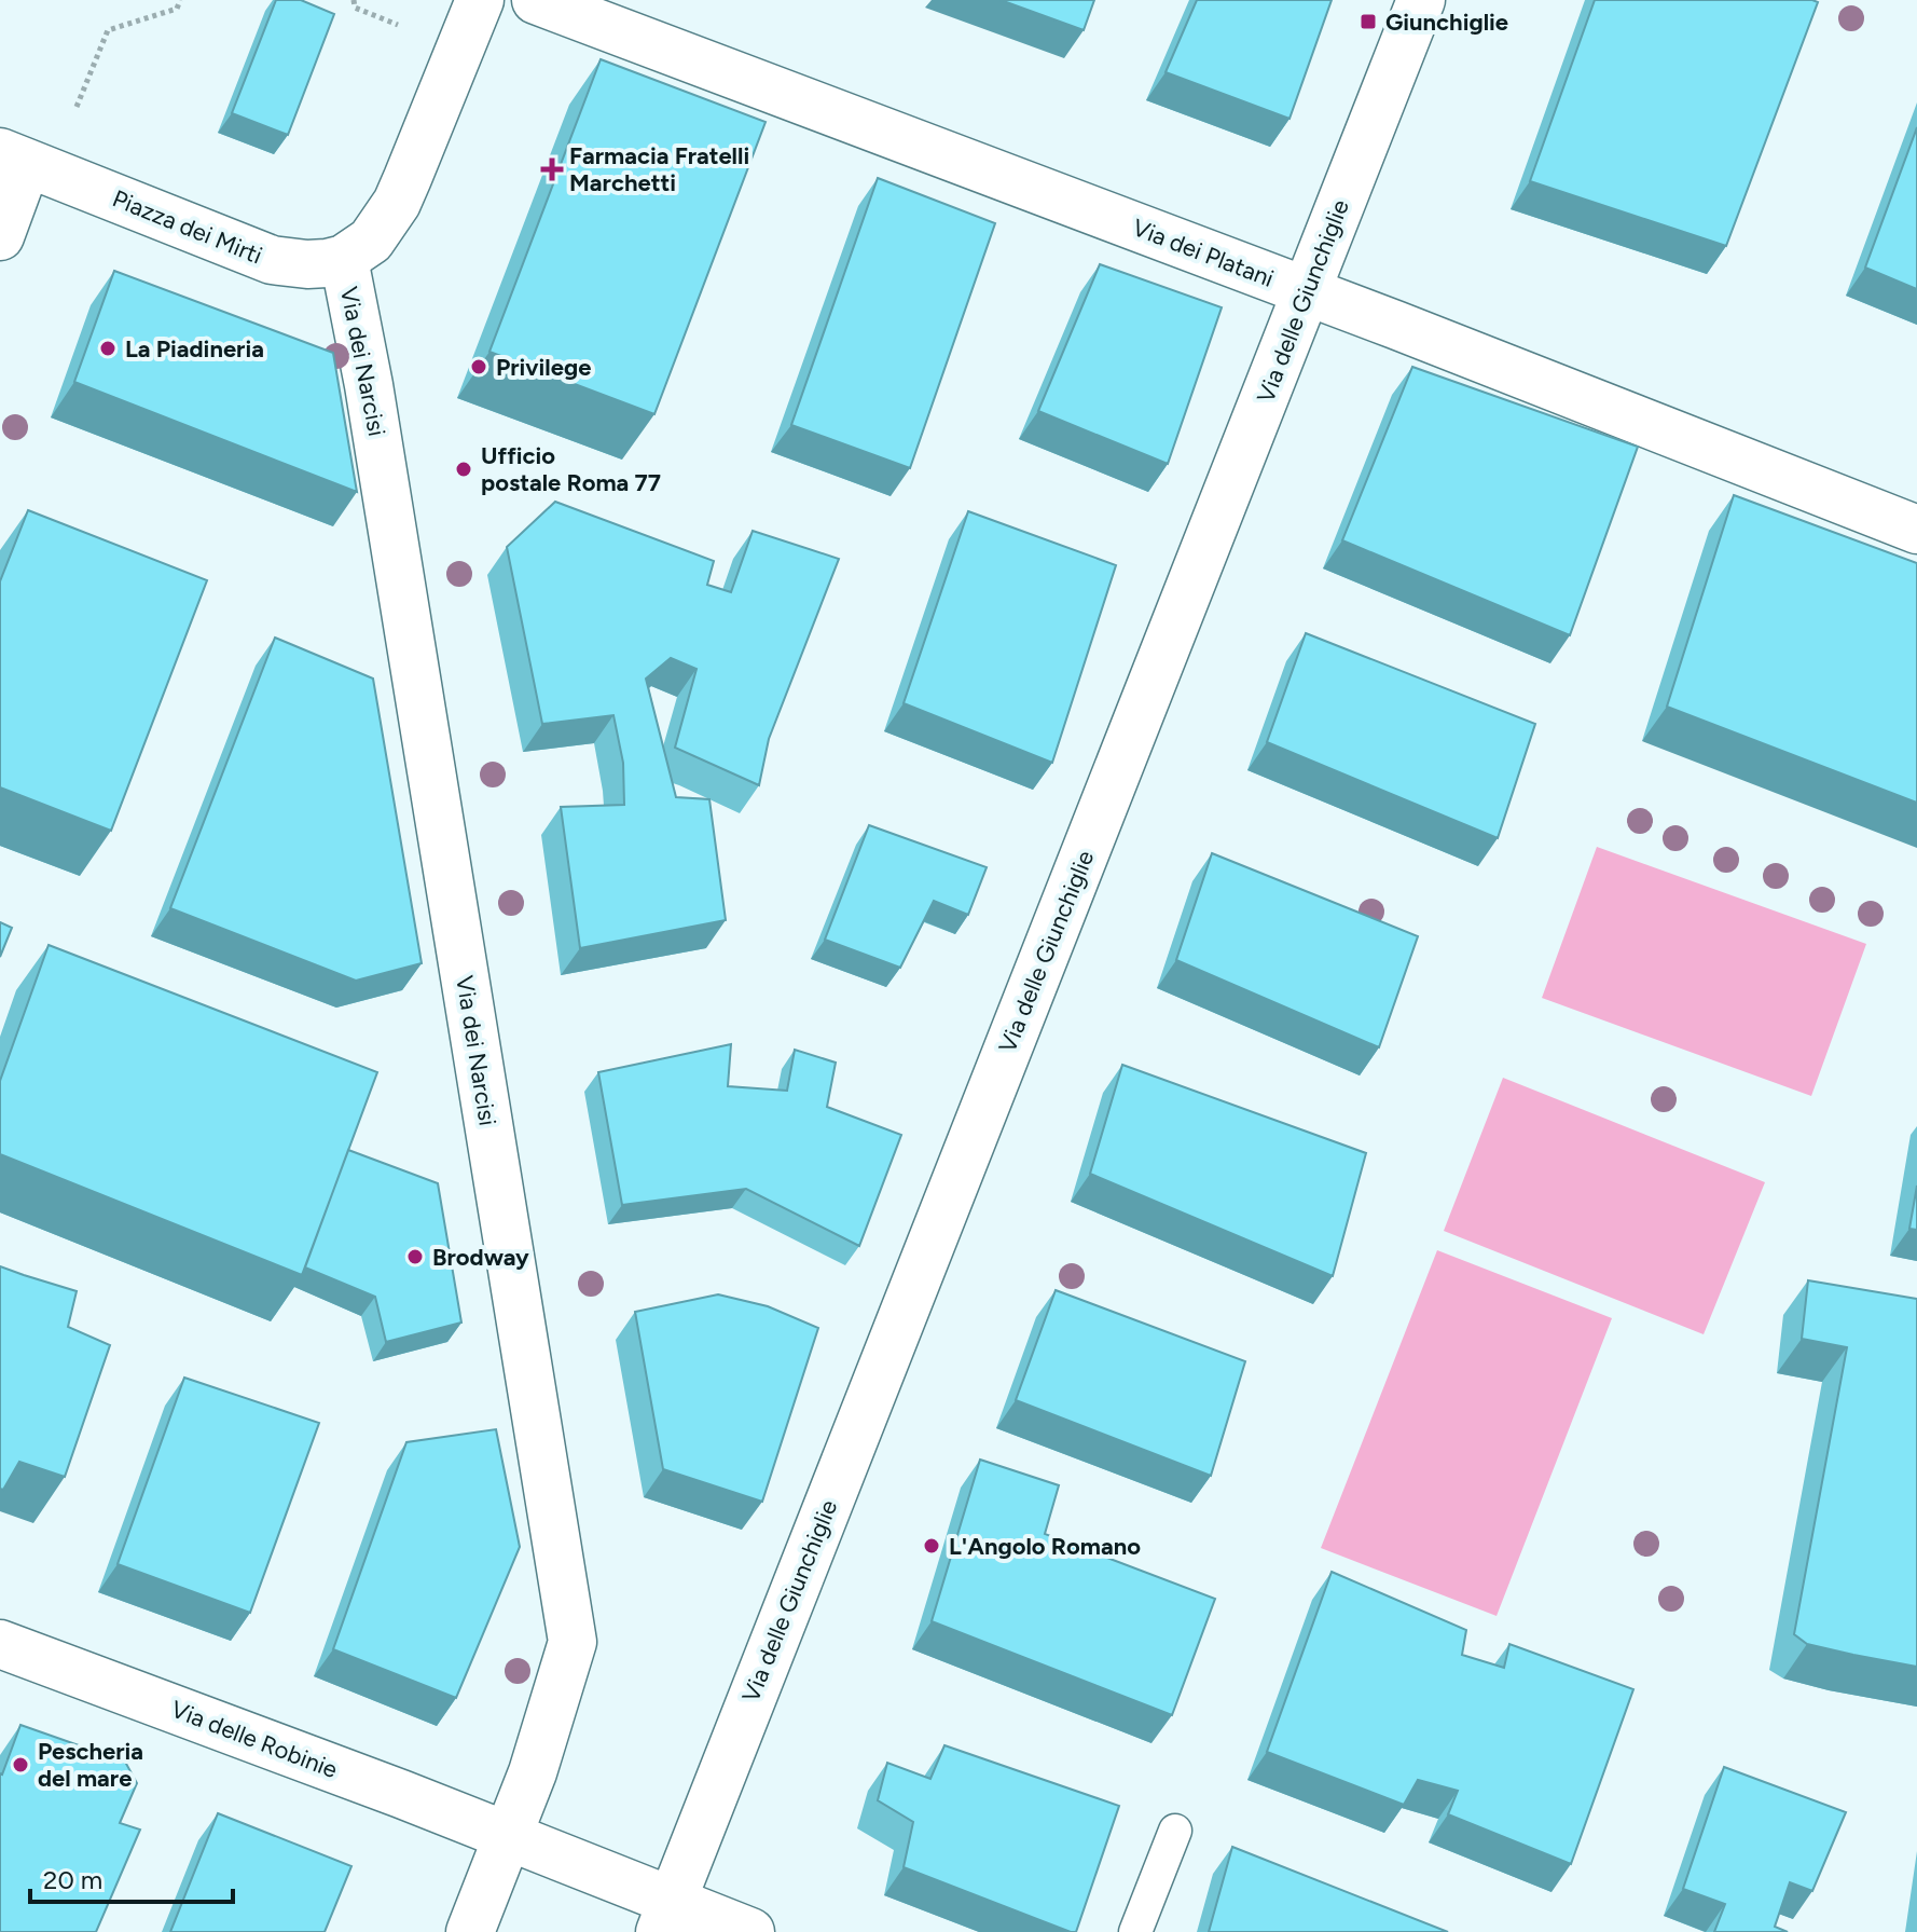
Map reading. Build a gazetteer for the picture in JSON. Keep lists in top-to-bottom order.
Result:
{
  "streets": {
    "street": [
      "Piazza dei Mirti",
      "Via dei Platani",
      "Via delle Giunchiglie",
      "Via dei Narcisi",
      "Via delle Robinie"
    ]
  },
  "crossings": [
    ["Piazza dei Mirti", "Via dei Narcisi"],
    ["Via dei Platani", "Via delle Giunchiglie"],
    ["Via delle Giunchiglie", "Via delle Robinie"],
    ["Via dei Narcisi", "Via delle Robinie"]
  ],
  "places": {
    "transit": ["Giunchiglie"],
    "health": ["Farmacia Fratelli Marchetti"],
    "other": [
      "La Piadineria",
      "Privilege",
      "Ufficio postale Roma 77",
      "Brodway",
      "L'Angolo Romano",
      "Pescheria del mare"
    ]
  },
  "scale_bar": "20 m"
}
